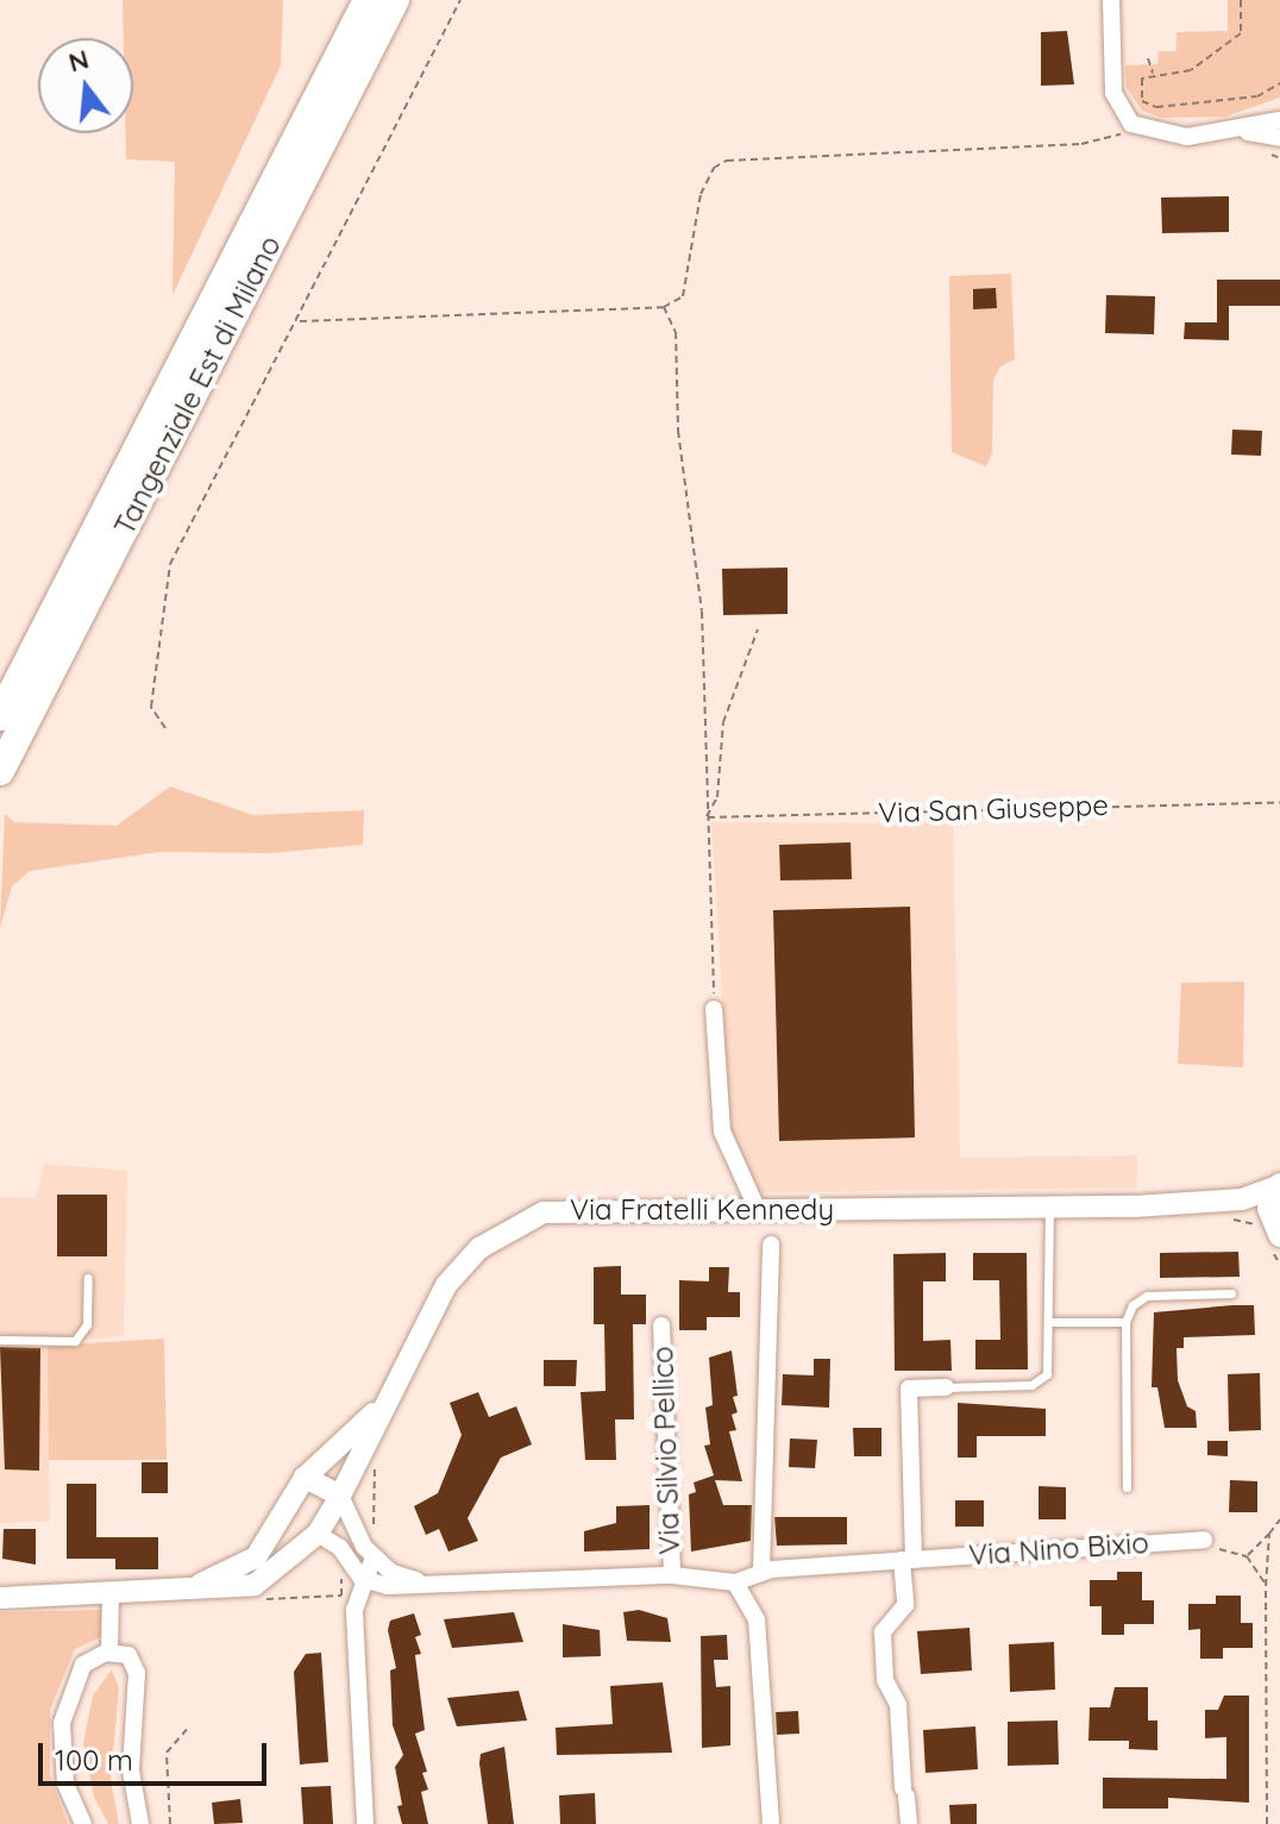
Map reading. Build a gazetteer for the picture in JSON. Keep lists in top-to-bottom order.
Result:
{
  "streets": {
    "highway": ["Tangenziale Est di Milano"],
    "street": ["Via Fratelli Kennedy", "Via Silvio Pellico", "Via Nino Bixio"],
    "path": ["Via San Giuseppe"]
  },
  "crossings": [
    ["Via Silvio Pellico", "Via Nino Bixio"]
  ],
  "scale_bar": "100 m",
  "north": "top"
}
